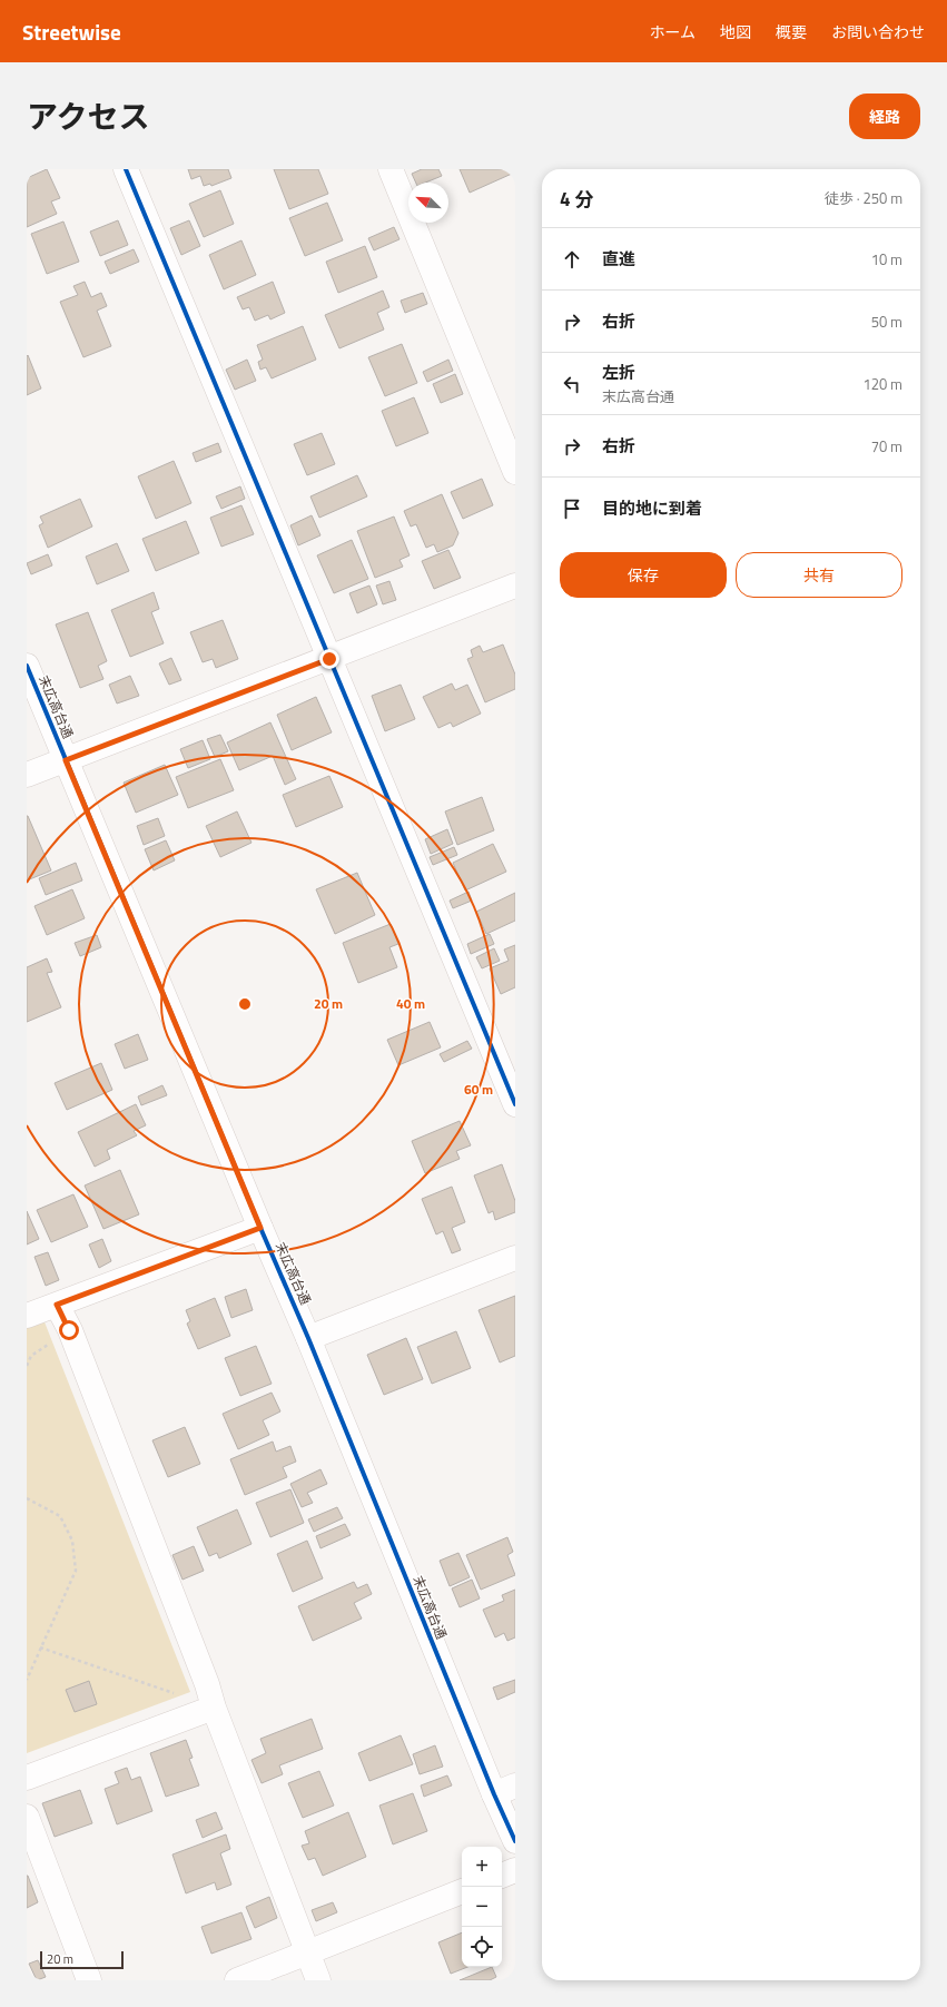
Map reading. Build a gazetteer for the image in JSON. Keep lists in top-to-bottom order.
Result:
{
  "streets": {
    "street": ["末広高台通"]
  },
  "scale_bar": "20 m",
  "north": "top left",
  "page": {
    "header": "Streetwise",
    "nav": [
      "ホーム",
      "地図",
      "概要",
      "お問い合わせ"
    ],
    "title": "アクセス",
    "buttons": [
      "経路",
      ["保存", "共有"]
    ],
    "heading": ["4 分", "徒歩 · 250 m"],
    "list": [
      ["直進", "10 m"],
      ["右折", "50 m"],
      ["左折", "末広高台通", "120 m"],
      ["右折", "70 m"],
      "目的地に到着"
    ],
    "map_buttons": ["+", "−"],
    "scale": "20 m"
  },
  "rings": ["20 m", "40 m", "60 m"]
}
